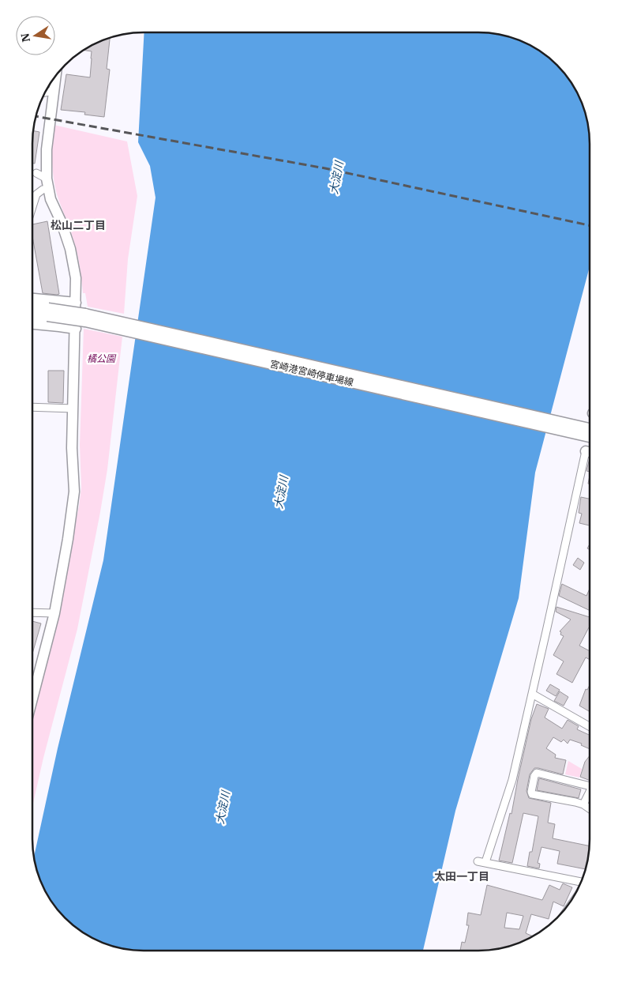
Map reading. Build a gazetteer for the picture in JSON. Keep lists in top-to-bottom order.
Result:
{
  "streets": {
    "main road": ["宮崎港宮崎停車場線"]
  },
  "districts": ["松山二丁目", "太田一丁目"],
  "water": ["大淀川"],
  "parks": ["橘公園"],
  "north": "left"
}
